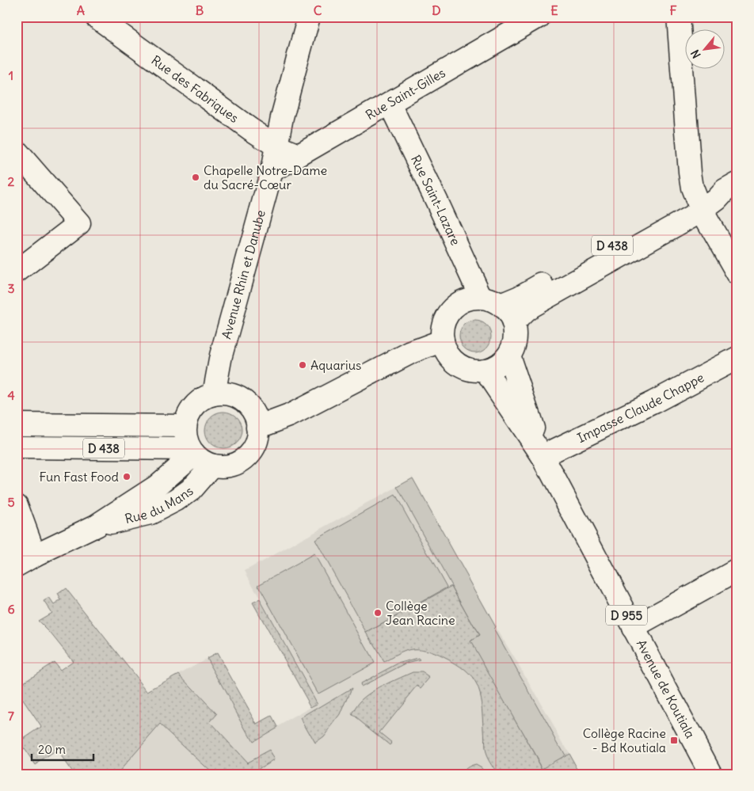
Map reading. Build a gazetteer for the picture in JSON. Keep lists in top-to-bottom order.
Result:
{
  "streets": {
    "main road": [
      "Rue des Fabriques",
      "Rue Saint-Gilles",
      "Rue Saint-Lazare",
      "D 438",
      "Avenue Rhin et Danube",
      "Impasse Claude Chappe",
      "Rue du Mans",
      "D 955",
      "Avenue de Koutiala"
    ]
  },
  "crossings": [
    ["Rue des Fabriques", "Rue Saint-Gilles"],
    ["Rue des Fabriques", "Avenue Rhin et Danube"],
    ["Rue Saint-Gilles", "Rue Saint-Lazare"],
    ["Rue Saint-Gilles", "Avenue Rhin et Danube"],
    ["Rue Saint-Lazare", "D 438"],
    ["Rue Saint-Lazare", "Avenue de Koutiala"],
    ["D 438", "Avenue Rhin et Danube"],
    ["D 438", "Rue du Mans"],
    ["D 438", "Avenue de Koutiala"],
    ["Avenue Rhin et Danube", "Rue du Mans"],
    ["Impasse Claude Chappe", "Avenue de Koutiala"]
  ],
  "places": {
    "other": [
      "Chapelle Notre-Dame du Sacré-Cœur",
      "Aquarius",
      "Fun Fast Food",
      "Collège Jean Racine"
    ],
    "transit": ["Collège Racine - Bd Koutiala"]
  },
  "scale_bar": "20 m",
  "north": "bottom left",
  "grid": {
    "columns": [
      "A",
      "B",
      "C",
      "D",
      "E",
      "F"
    ],
    "rows": [
      "1",
      "2",
      "3",
      "4",
      "5",
      "6",
      "7"
    ]
  }
}
